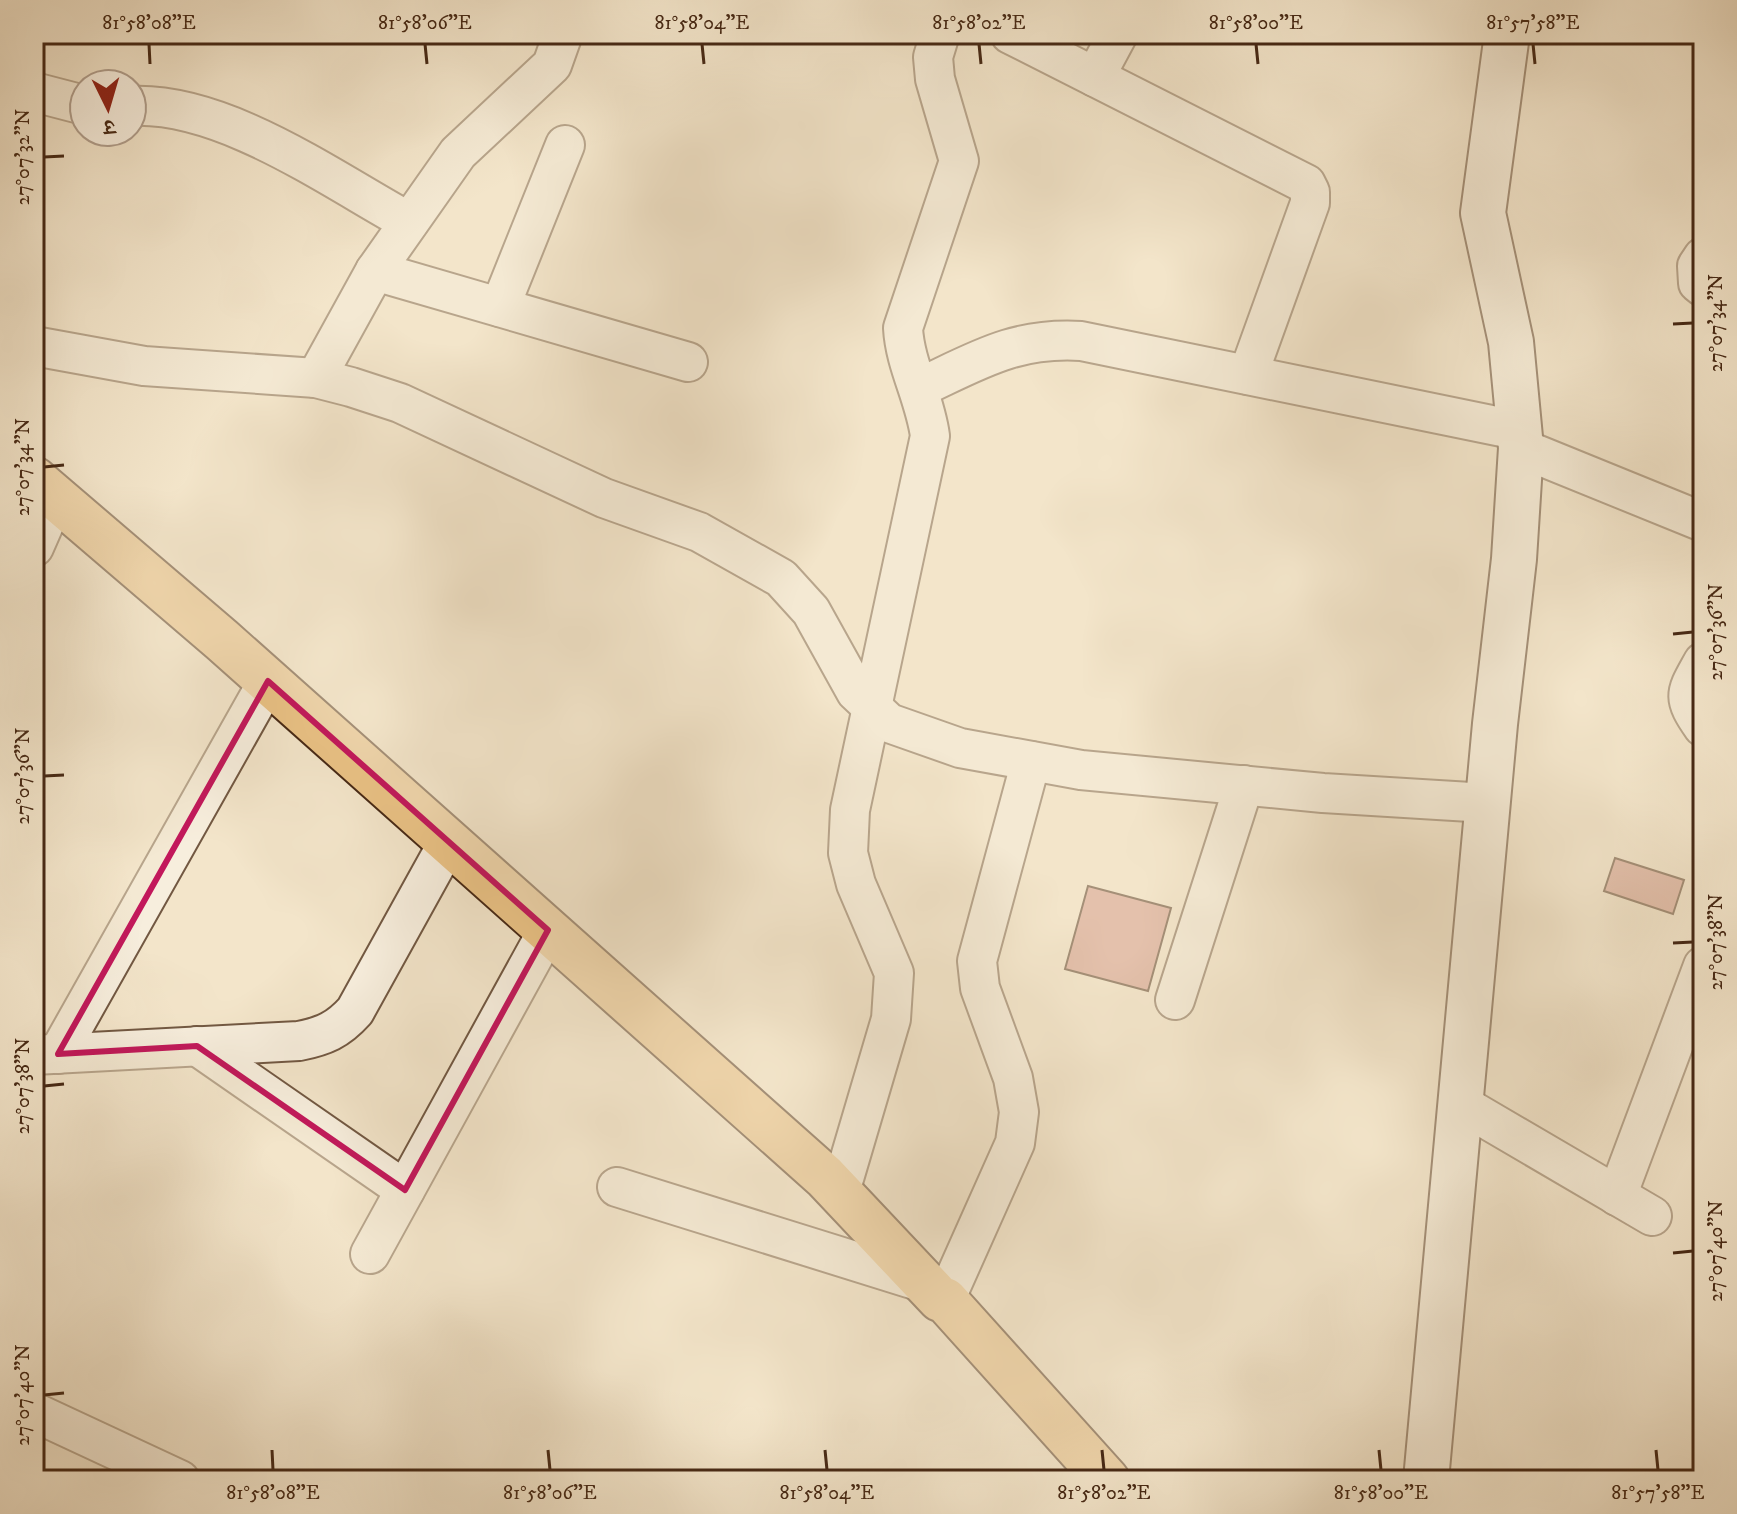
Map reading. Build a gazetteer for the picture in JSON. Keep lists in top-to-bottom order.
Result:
{
  "north": "bottom",
  "coordinates": [
    "81°58'08\"E",
    "81°58'06\"E",
    "81°58'04\"E",
    "81°58'02\"E",
    "81°58'00\"E",
    "81°57'58\"E",
    "27°07'32\"N",
    "27°07'34\"N",
    "27°07'36\"N",
    "27°07'38\"N",
    "27°07'40\"N"
  ]
}
